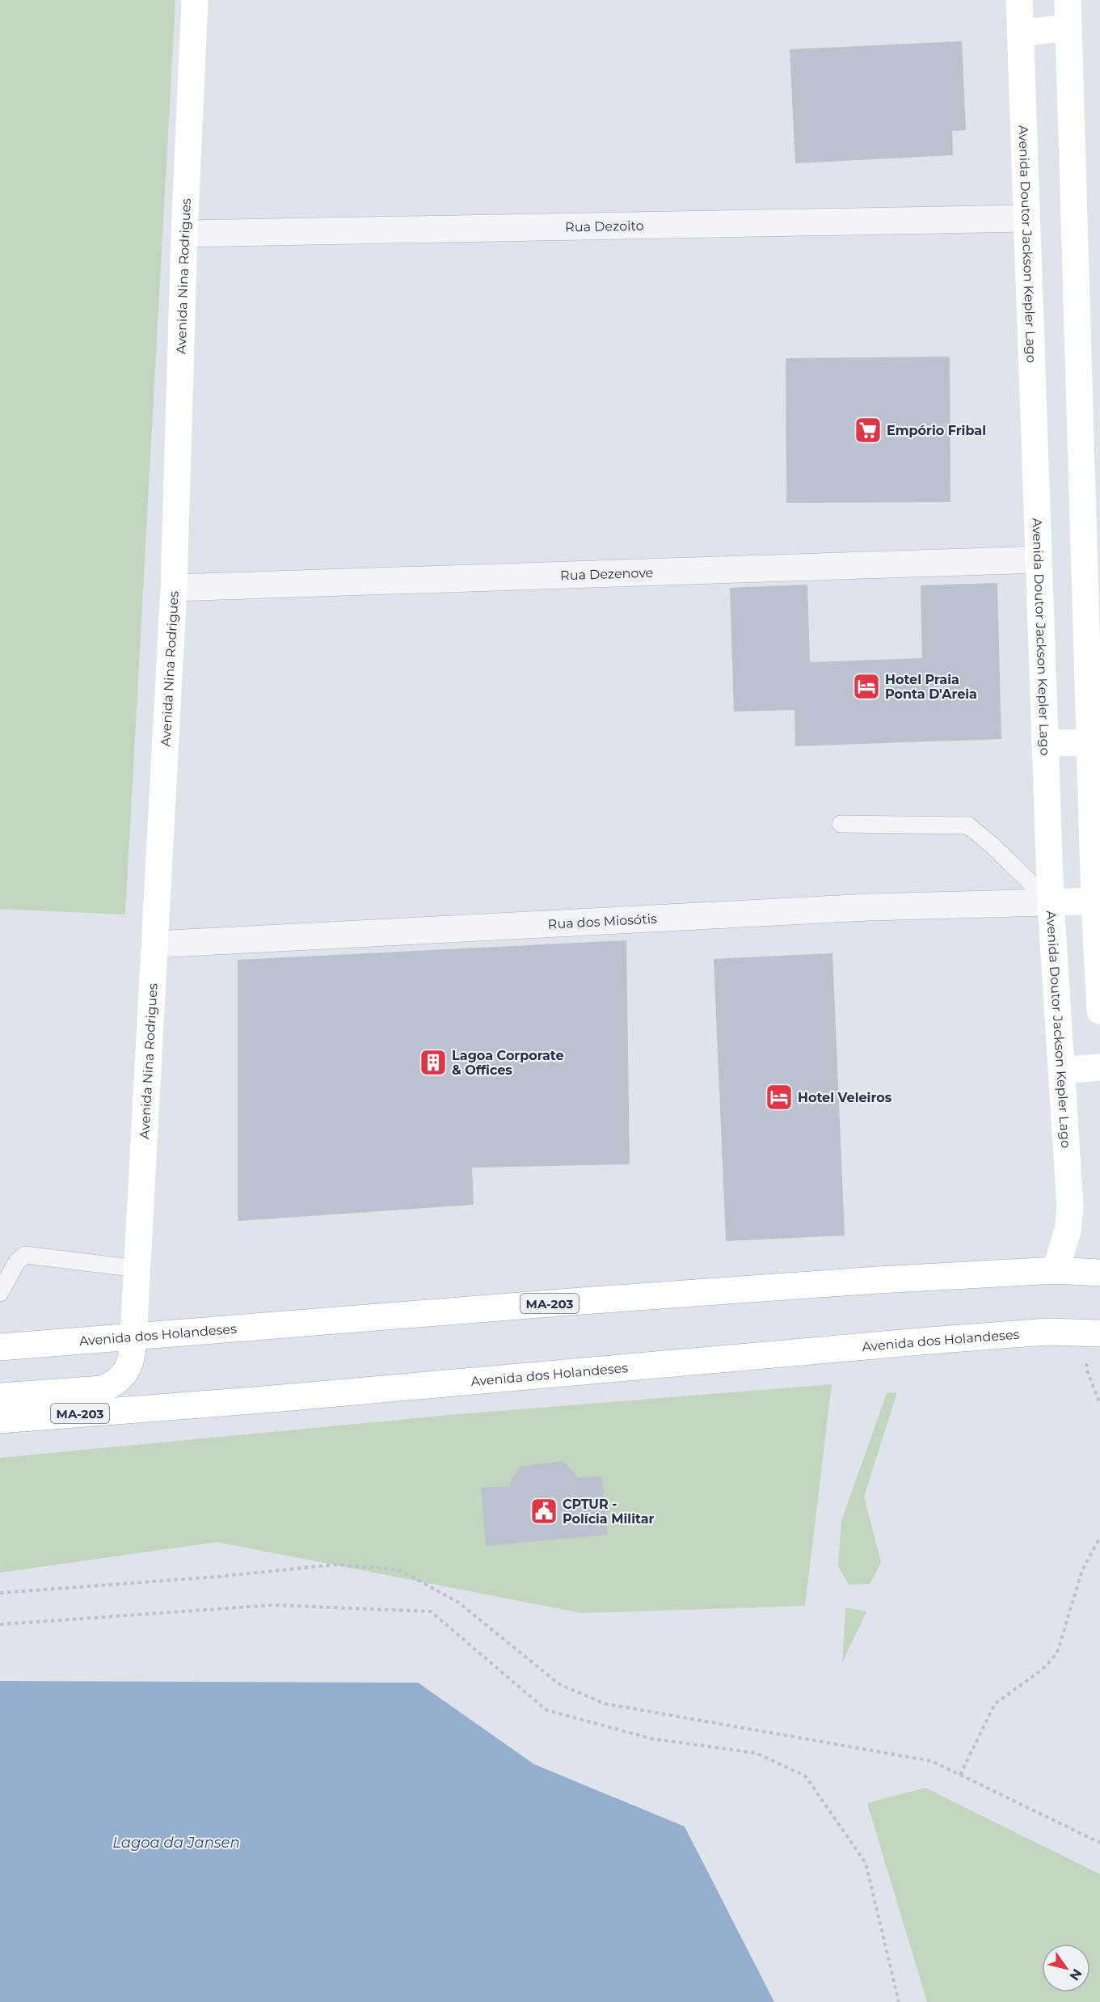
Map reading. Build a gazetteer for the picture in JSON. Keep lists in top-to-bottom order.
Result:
{
  "streets": {
    "main road": [
      "Avenida Doutor Jackson Kepler Lago",
      "Avenida Nina Rodrigues",
      "MA-203",
      "Avenida dos Holandeses"
    ],
    "street": ["Rua Dezoito", "Rua Dezenove", "Rua dos Miosótis"]
  },
  "crossings": [
    ["Rua Dezoito", "Avenida Doutor Jackson Kepler Lago"],
    ["Rua Dezoito", "Avenida Nina Rodrigues"],
    ["Avenida Doutor Jackson Kepler Lago", "Rua Dezenove"],
    ["Avenida Doutor Jackson Kepler Lago", "Rua dos Miosótis"],
    ["Avenida Doutor Jackson Kepler Lago", "Avenida dos Holandeses"],
    ["Avenida Nina Rodrigues", "Rua Dezenove"],
    ["Avenida Nina Rodrigues", "Rua dos Miosótis"],
    ["Avenida Nina Rodrigues", "Avenida dos Holandeses"]
  ],
  "water": ["Lagoa da Jansen"],
  "places": {
    "supermarket": ["Empório Fribal"],
    "hotel": ["Hotel Praia Ponta D'Areia", "Hotel Veleiros"],
    "building": ["Lagoa Corporate & Offices"],
    "public building": ["CPTUR - Polícia Militar"]
  },
  "north": "bottom right"
}
